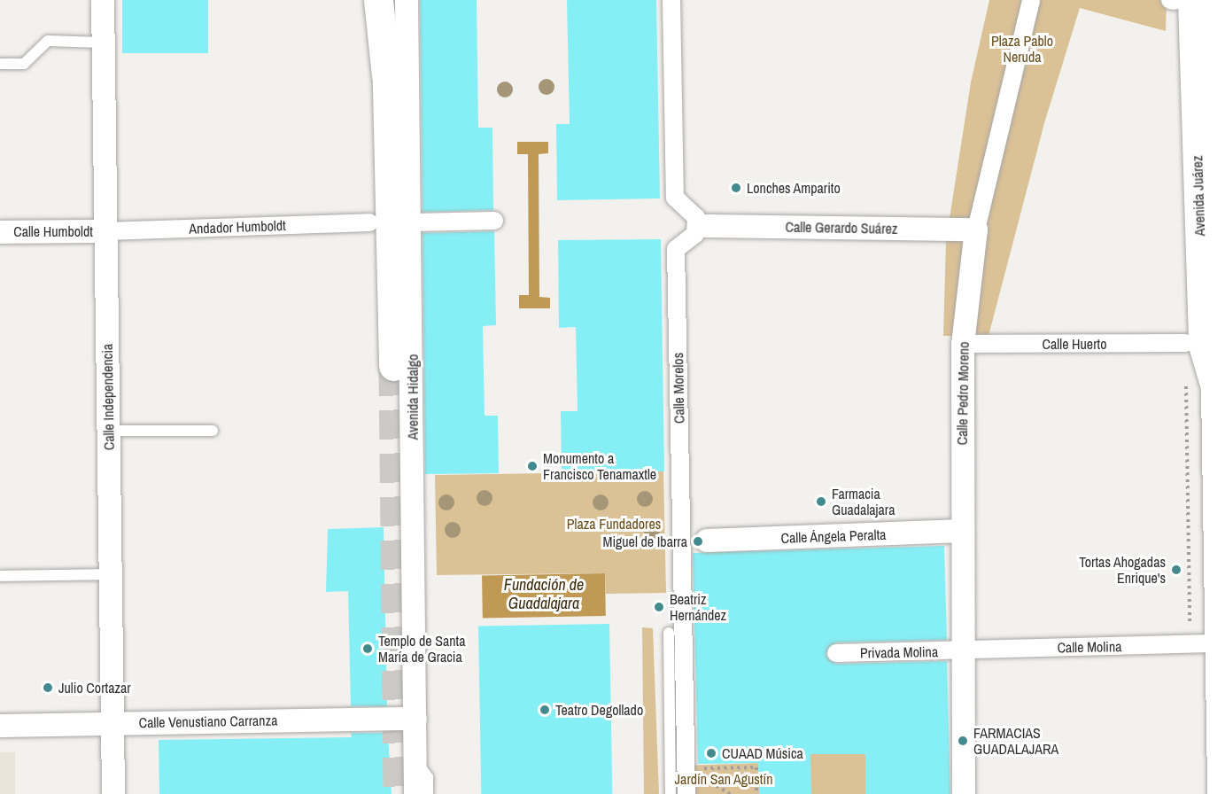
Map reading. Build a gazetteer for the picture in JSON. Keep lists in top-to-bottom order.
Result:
{
  "streets": {
    "main road": ["Avenida Juárez", "Avenida Hidalgo"],
    "street": [
      "Andador Humboldt",
      "Calle Gerardo Suárez",
      "Calle Humboldt",
      "Calle Huerto",
      "Calle Morelos",
      "Calle Pedro Moreno",
      "Calle Independencia",
      "Calle Ángela Peralta",
      "Calle Molina",
      "Privada Molina",
      "Calle Venustiano Carranza"
    ]
  },
  "crossings": [
    ["Avenida Juárez", "Calle Molina"],
    ["Andador Humboldt", "Calle Humboldt"],
    ["Andador Humboldt", "Calle Independencia"],
    ["Calle Gerardo Suárez", "Calle Pedro Moreno"],
    ["Calle Humboldt", "Calle Independencia"],
    ["Calle Huerto", "Calle Pedro Moreno"],
    ["Calle Pedro Moreno", "Calle Ángela Peralta"],
    ["Calle Pedro Moreno", "Calle Molina"],
    ["Calle Pedro Moreno", "Privada Molina"],
    ["Calle Independencia", "Calle Venustiano Carranza"],
    ["Avenida Hidalgo", "Calle Venustiano Carranza"],
    ["Calle Molina", "Privada Molina"]
  ],
  "water": ["Fundación de Guadalajara"],
  "parks": ["Plaza Pablo Neruda", "Plaza Fundadores", "Jardín San Agustín"],
  "places": [
    "Lonches Amparito",
    "Monumento a Francisco Tenamaxtle",
    "Farmacia Guadalajara",
    "Miguel de Ibarra",
    "Tortas Ahogadas Enrique's",
    "Beatriz Hernández",
    "Templo de Santa María de Gracia",
    "Julio Cortazar",
    "Teatro Degollado",
    "FARMACIAS GUADALAJARA",
    "CUAAD Música"
  ]
}
